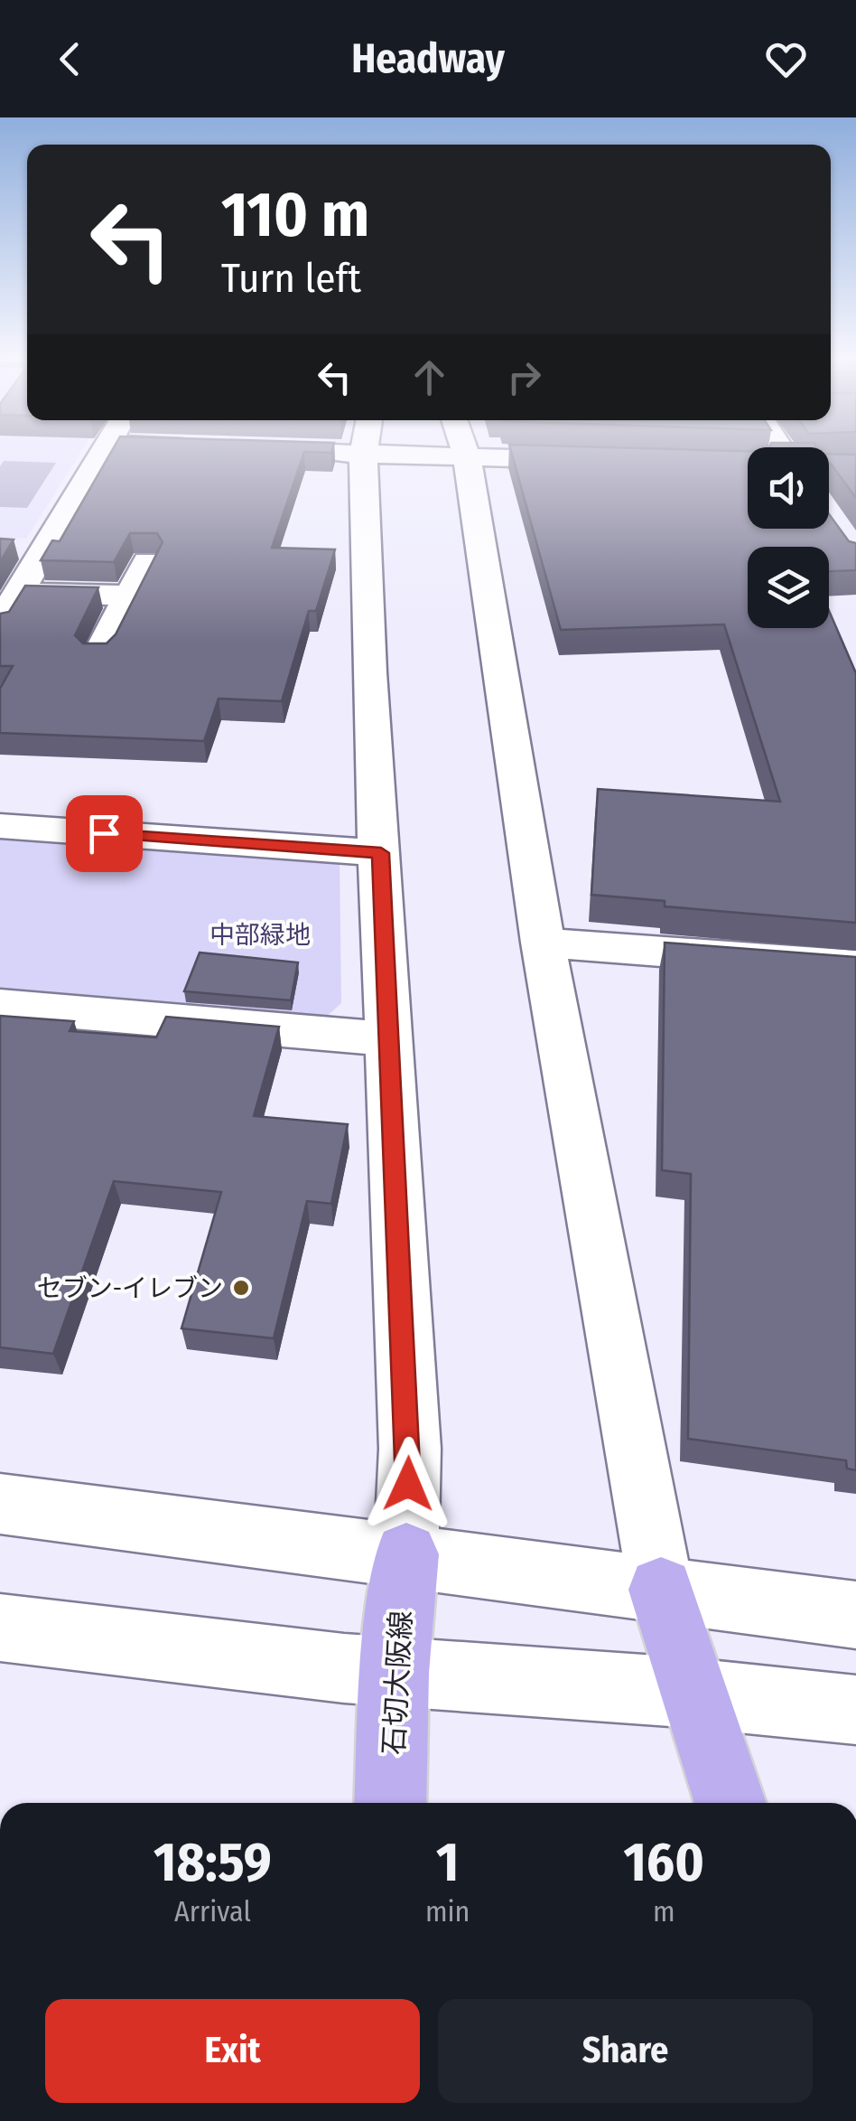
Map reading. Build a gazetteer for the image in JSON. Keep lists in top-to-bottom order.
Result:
{
  "streets": {
    "main road": ["石切大阪線"]
  },
  "parks": ["中部緑地"],
  "places": ["セブン-イレブン"],
  "page": {
    "header": "Headway",
    "turn": ["110 m", "Turn left"],
    "eta": [
      "18:59",
      "Arrival",
      "1",
      "min",
      "160",
      "m"
    ],
    "buttons": ["Exit", "Share"]
  }
}
